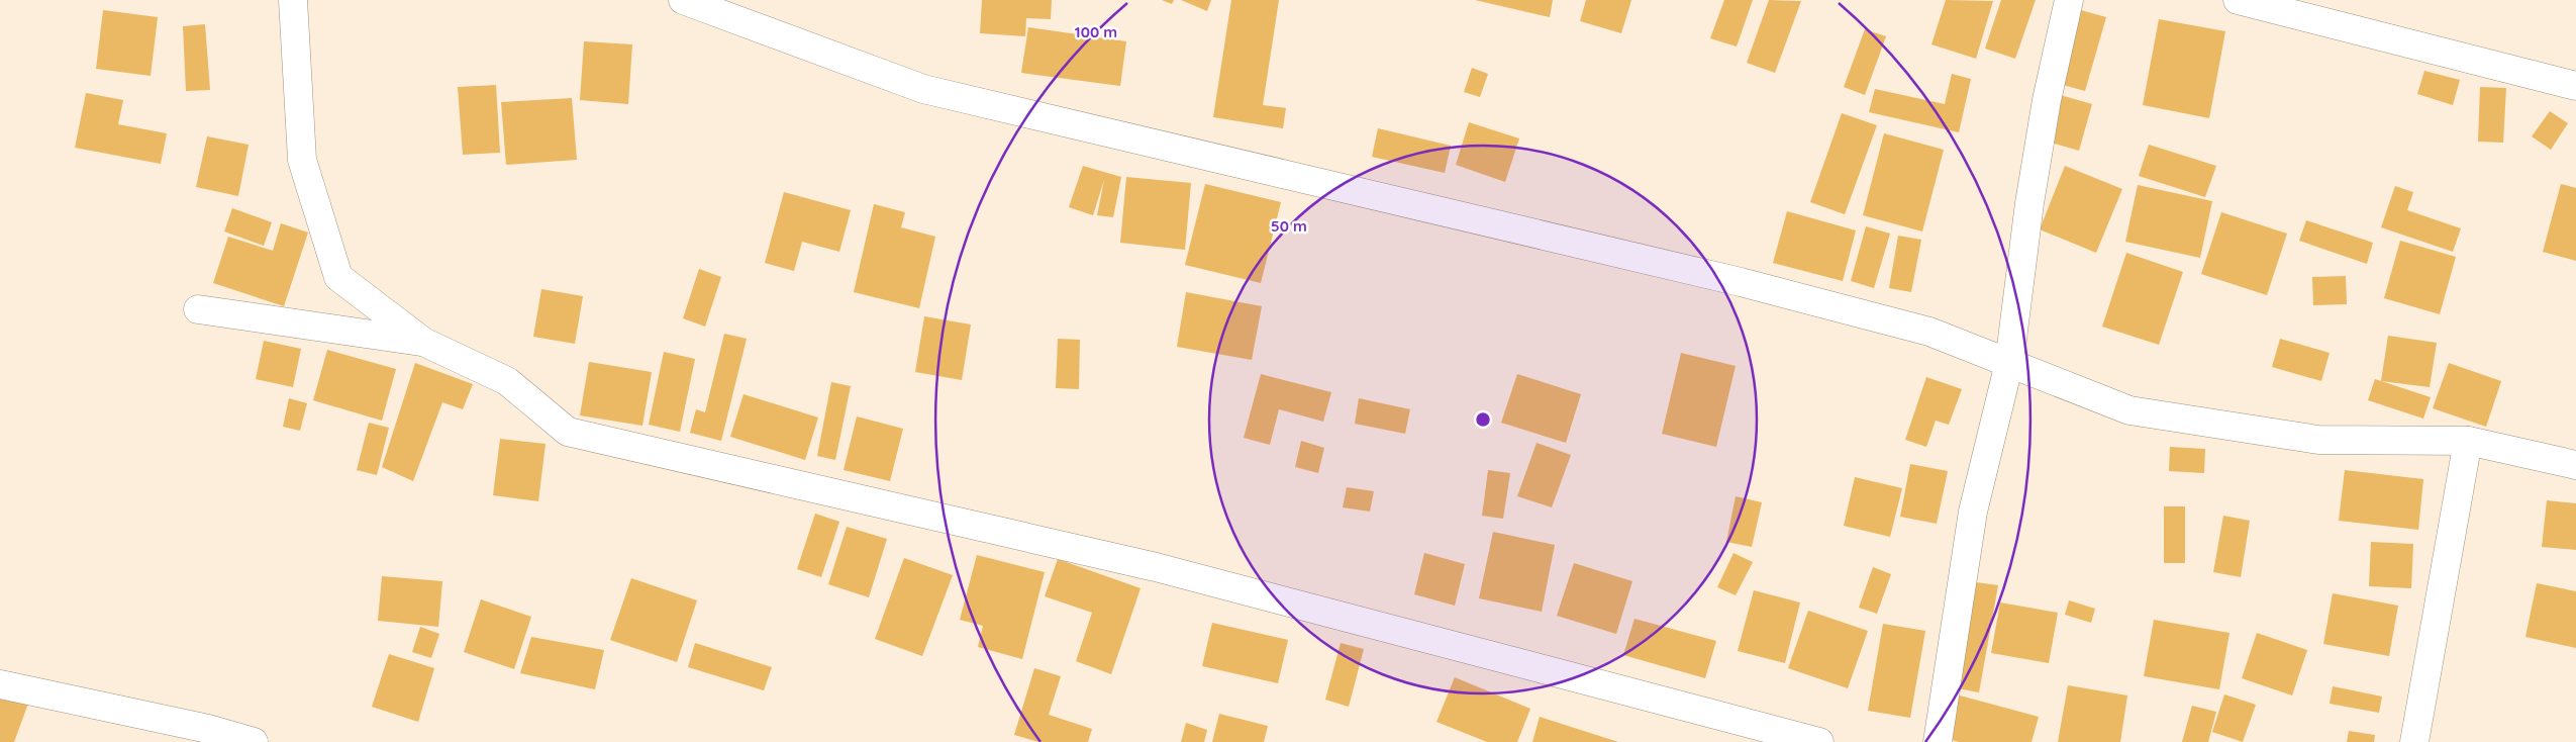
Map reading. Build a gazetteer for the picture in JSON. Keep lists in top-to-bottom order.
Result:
{
  "rings": ["100 m", "50 m"]
}
